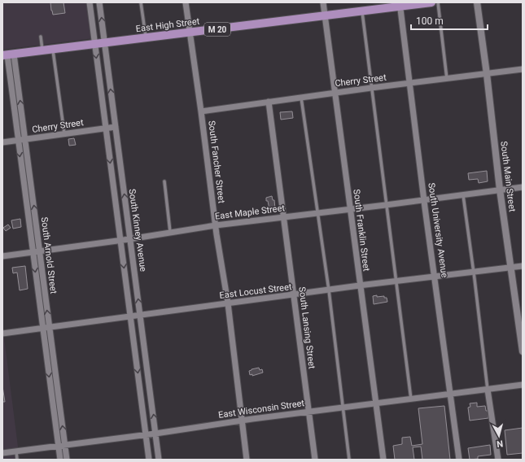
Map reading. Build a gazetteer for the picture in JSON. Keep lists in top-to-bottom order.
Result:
{
  "streets": {
    "main road": ["East High Street", "M 20"],
    "street": [
      "Cherry Street",
      "South Fancher Street",
      "South Main Street",
      "East Maple Street",
      "South Kinney Avenue",
      "South Franklin Street",
      "South University Avenue",
      "South Arnold Street",
      "East Locust Street",
      "South Lansing Street",
      "East Wisconsin Street"
    ]
  },
  "crossings": [
    ["East High Street", "South Fancher Street"],
    ["East High Street", "South Kinney Avenue"],
    ["East High Street", "South Franklin Street"],
    ["East High Street", "South University Avenue"],
    ["East High Street", "South Arnold Street"],
    ["Cherry Street", "South Fancher Street"],
    ["Cherry Street", "South Main Street"],
    ["Cherry Street", "South Kinney Avenue"],
    ["Cherry Street", "South Franklin Street"],
    ["Cherry Street", "South University Avenue"],
    ["Cherry Street", "South Arnold Street"],
    ["Cherry Street", "South Lansing Street"],
    ["South Fancher Street", "East Maple Street"],
    ["South Fancher Street", "East Locust Street"],
    ["South Fancher Street", "East Wisconsin Street"],
    ["South Main Street", "East Maple Street"],
    ["South Main Street", "East Locust Street"],
    ["East Maple Street", "South Kinney Avenue"],
    ["East Maple Street", "South Franklin Street"],
    ["East Maple Street", "South University Avenue"],
    ["East Maple Street", "South Arnold Street"],
    ["East Maple Street", "South Lansing Street"],
    ["South Kinney Avenue", "East Locust Street"],
    ["South Kinney Avenue", "East Wisconsin Street"],
    ["South Franklin Street", "East Locust Street"],
    ["South Franklin Street", "East Wisconsin Street"],
    ["South University Avenue", "East Locust Street"],
    ["South University Avenue", "East Wisconsin Street"],
    ["South Arnold Street", "East Locust Street"],
    ["South Arnold Street", "East Wisconsin Street"],
    ["East Locust Street", "South Lansing Street"],
    ["South Lansing Street", "East Wisconsin Street"]
  ],
  "scale_bar": "100 m",
  "north": "bottom"
}
